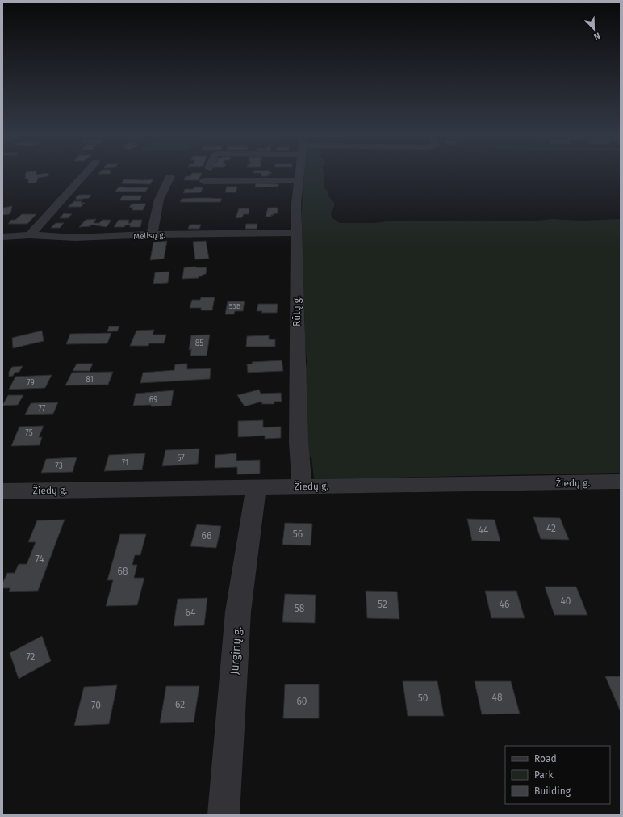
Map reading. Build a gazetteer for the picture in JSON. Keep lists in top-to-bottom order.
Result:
{
  "streets": {
    "street": [
      "Melisų g.",
      "Rūtų g.",
      "Žiedų g.",
      "Jurginų g."
    ]
  },
  "crossings": [
    ["Melisų g.", "Rūtų g."],
    ["Rūtų g.", "Žiedų g."],
    ["Žiedų g.", "Jurginų g."]
  ],
  "house_numbers": [
    "53B",
    "85",
    "81",
    "79",
    "69",
    "77",
    "75",
    "67",
    "71",
    "73",
    "42",
    "44",
    "56",
    "66",
    "74",
    "68",
    "40",
    "52",
    "46",
    "58",
    "64",
    "72",
    "48",
    "50",
    "60",
    "62",
    "70"
  ],
  "legend": ["Road", "Park", "Building"],
  "north": "bottom right"
}
